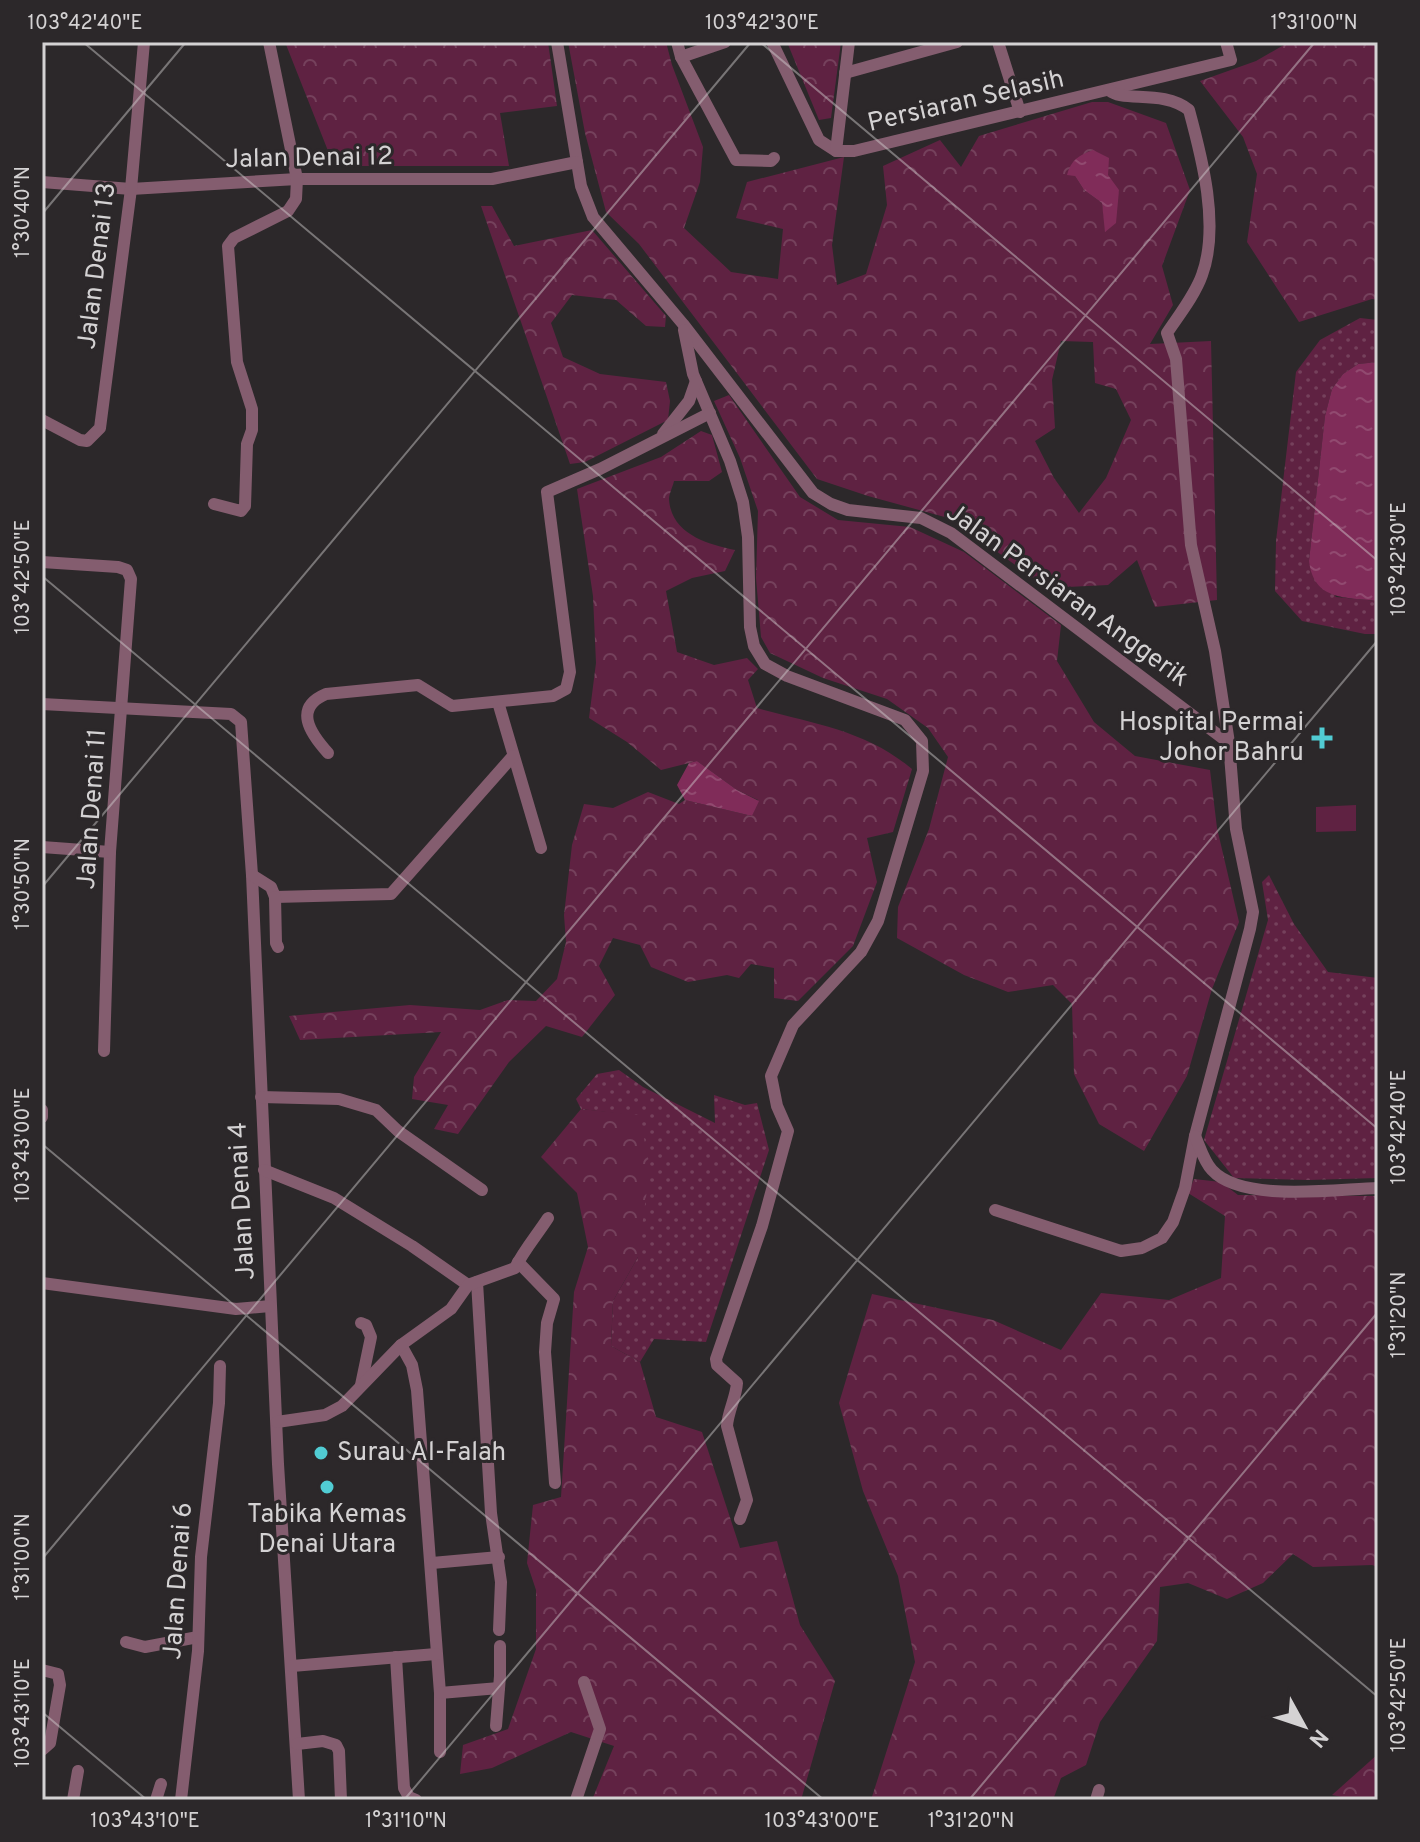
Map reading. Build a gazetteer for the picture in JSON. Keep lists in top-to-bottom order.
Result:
{
  "streets": {
    "street": [
      "Persiaran Selasih",
      "Jalan Denai 12",
      "Jalan Denai 13",
      "Jalan Persiaran Anggerik",
      "Jalan Denai 11",
      "Jalan Denai 4",
      "Jalan Denai 6"
    ]
  },
  "crossings": [
    ["Jalan Denai 12", "Jalan Denai 13"],
    ["Jalan Denai 12", "Jalan Persiaran Anggerik"],
    ["Jalan Denai 11", "Jalan Denai 4"]
  ],
  "places": {
    "health": ["Hospital Permai Johor Bahru"],
    "other": ["Surau Al-Falah", "Tabika Kemas Denai Utara"]
  },
  "north": "bottom right",
  "coordinates": [
    "103°42'40\"E",
    "103°42'30\"E",
    "1°31'00\"N",
    "1°30'40\"N",
    "103°42'50\"E",
    "1°30'50\"N",
    "103°43'00\"E",
    "1°31'20\"N",
    "103°43'10\"E",
    "1°31'10\"N"
  ]
}
